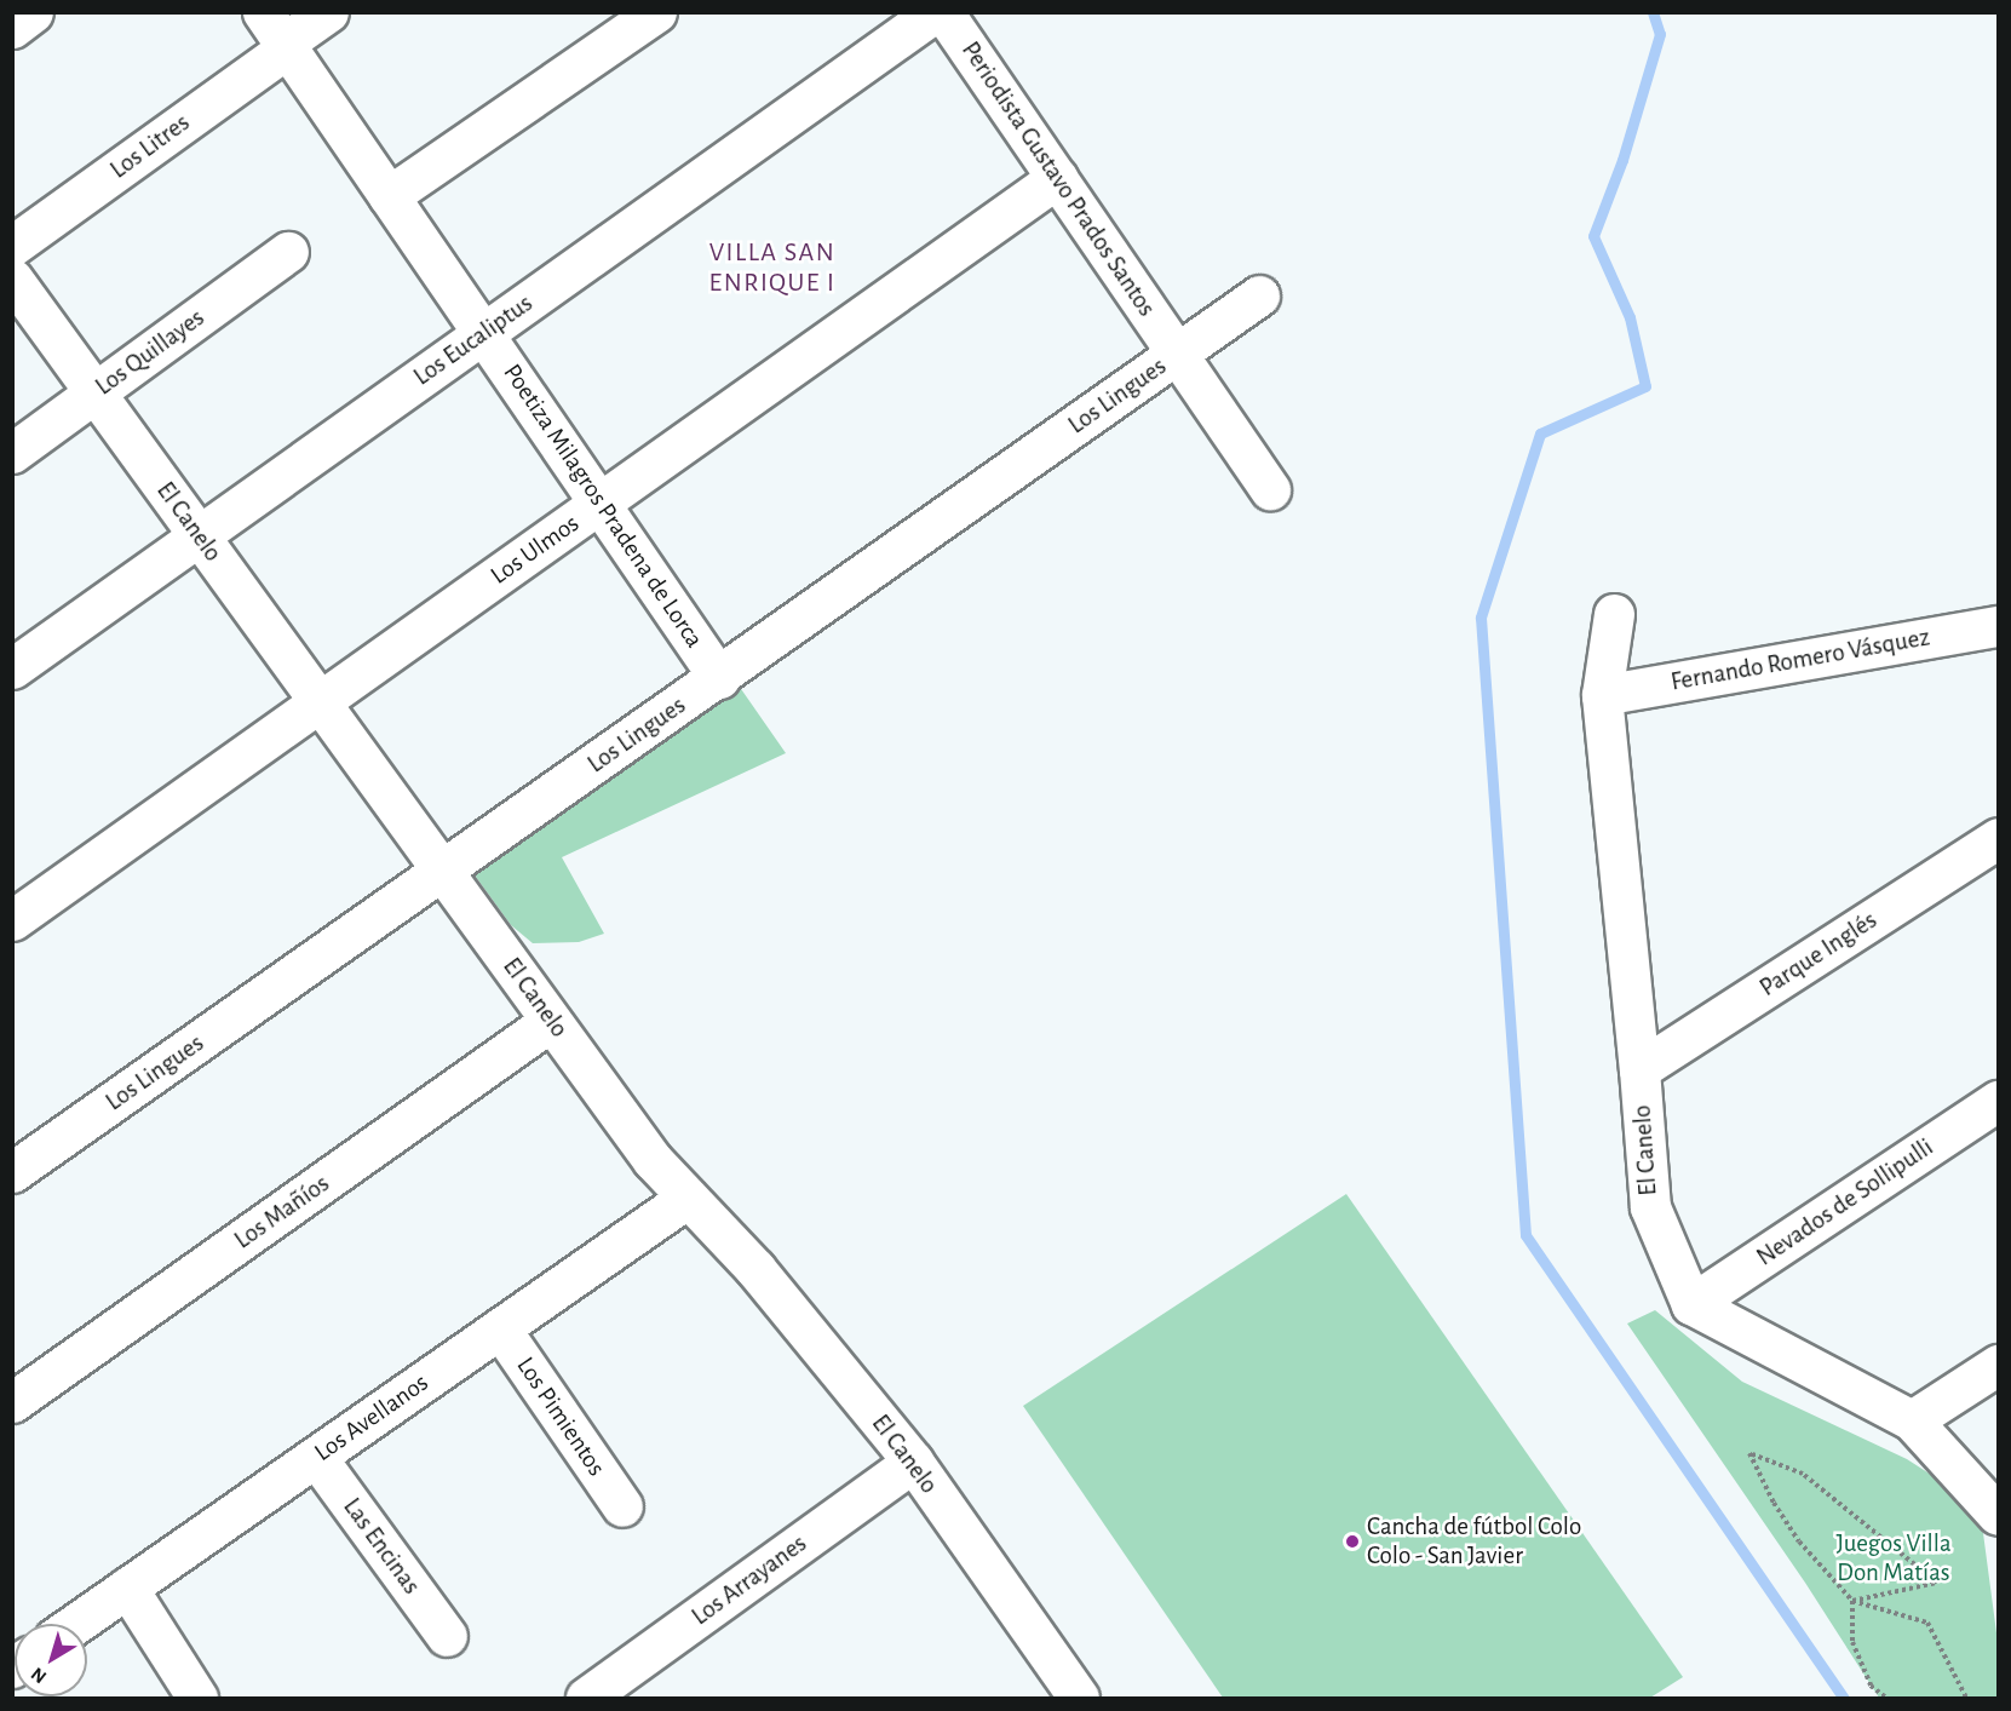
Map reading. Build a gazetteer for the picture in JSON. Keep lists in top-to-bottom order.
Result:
{
  "streets": {
    "street": [
      "Los Litres",
      "Periodista Gustavo Prados Santos",
      "Los Eucaliptus",
      "Los Quillayes",
      "Los Lingues",
      "Poetiza Milagros Pradena de Lorca",
      "El Canelo",
      "Los Ulmos",
      "Fernando Romero Vásquez",
      "Parque Inglés",
      "Nevados de Sollipulli",
      "Los Mañíos",
      "Los Pimientos",
      "Los Avellanos",
      "Las Encinas",
      "Los Arrayanes"
    ]
  },
  "crossings": [
    ["Los Litres", "Poetiza Milagros Pradena de Lorca"],
    ["Periodista Gustavo Prados Santos", "Los Lingues"],
    ["Periodista Gustavo Prados Santos", "Los Ulmos"],
    ["Los Eucaliptus", "Poetiza Milagros Pradena de Lorca"],
    ["Los Eucaliptus", "El Canelo"],
    ["Los Quillayes", "El Canelo"],
    ["Los Lingues", "Poetiza Milagros Pradena de Lorca"],
    ["Los Lingues", "El Canelo"],
    ["Poetiza Milagros Pradena de Lorca", "Los Ulmos"],
    ["El Canelo", "Los Ulmos"],
    ["El Canelo", "Fernando Romero Vásquez"],
    ["El Canelo", "Parque Inglés"],
    ["El Canelo", "Nevados de Sollipulli"],
    ["El Canelo", "Los Mañíos"],
    ["El Canelo", "Los Avellanos"],
    ["El Canelo", "Los Arrayanes"],
    ["Los Pimientos", "Los Avellanos"],
    ["Los Avellanos", "Las Encinas"]
  ],
  "districts": ["VILLA SAN ENRIQUE I"],
  "parks": ["Juegos Villa Don Matías"],
  "places": ["Cancha de fútbol Colo Colo - San Javier"],
  "north": "bottom left"
}
